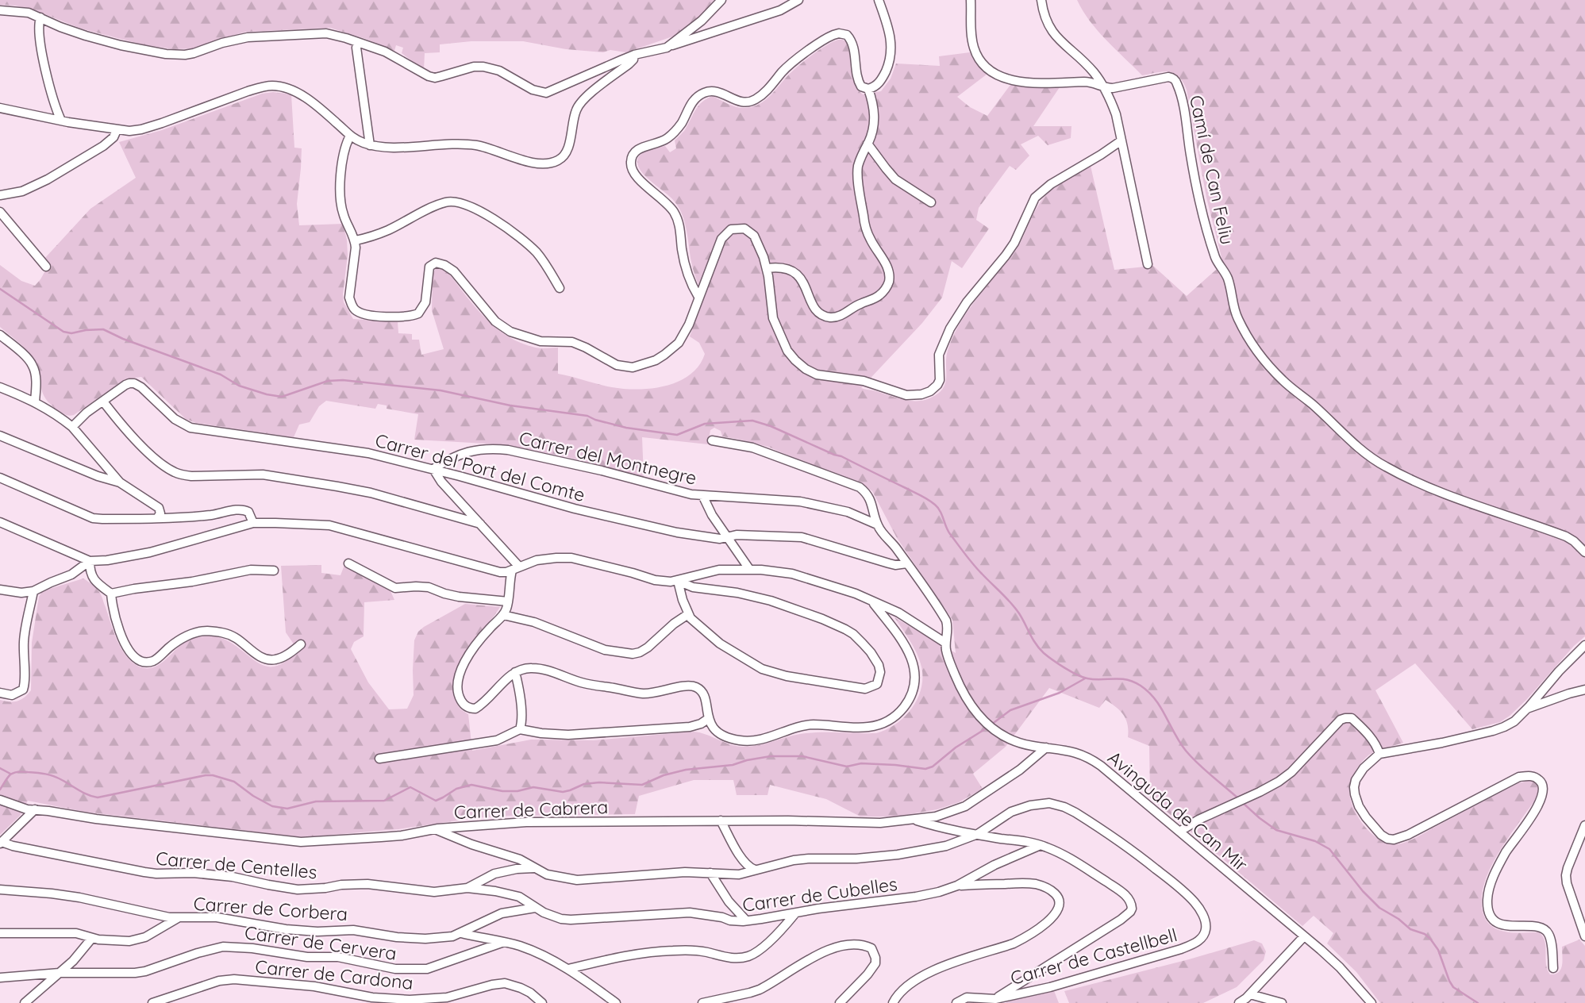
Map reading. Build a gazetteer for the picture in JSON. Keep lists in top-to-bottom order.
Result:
{
  "streets": {
    "street": [
      "Camí de Can Feliu",
      "Carrer del Montnegre",
      "Carrer del Port del Comte",
      "Carrer de Cabrera",
      "Avinguda de Can Mir",
      "Carrer de Centelles",
      "Carrer de Cubelles",
      "Carrer de Corbera",
      "Carrer de Cervera",
      "Carrer de Castellbell",
      "Carrer de Cardona"
    ]
  },
  "crossings": [
    ["Carrer del Montnegre", "Carrer del Port del Comte"],
    ["Carrer del Montnegre", "Avinguda de Can Mir"],
    ["Carrer del Port del Comte", "Avinguda de Can Mir"],
    ["Carrer de Cabrera", "Avinguda de Can Mir"],
    ["Carrer de Cabrera", "Carrer de Cubelles"],
    ["Carrer de Centelles", "Carrer de Cubelles"],
    ["Carrer de Cubelles", "Carrer de Corbera"],
    ["Carrer de Cubelles", "Carrer de Castellbell"]
  ]
}
